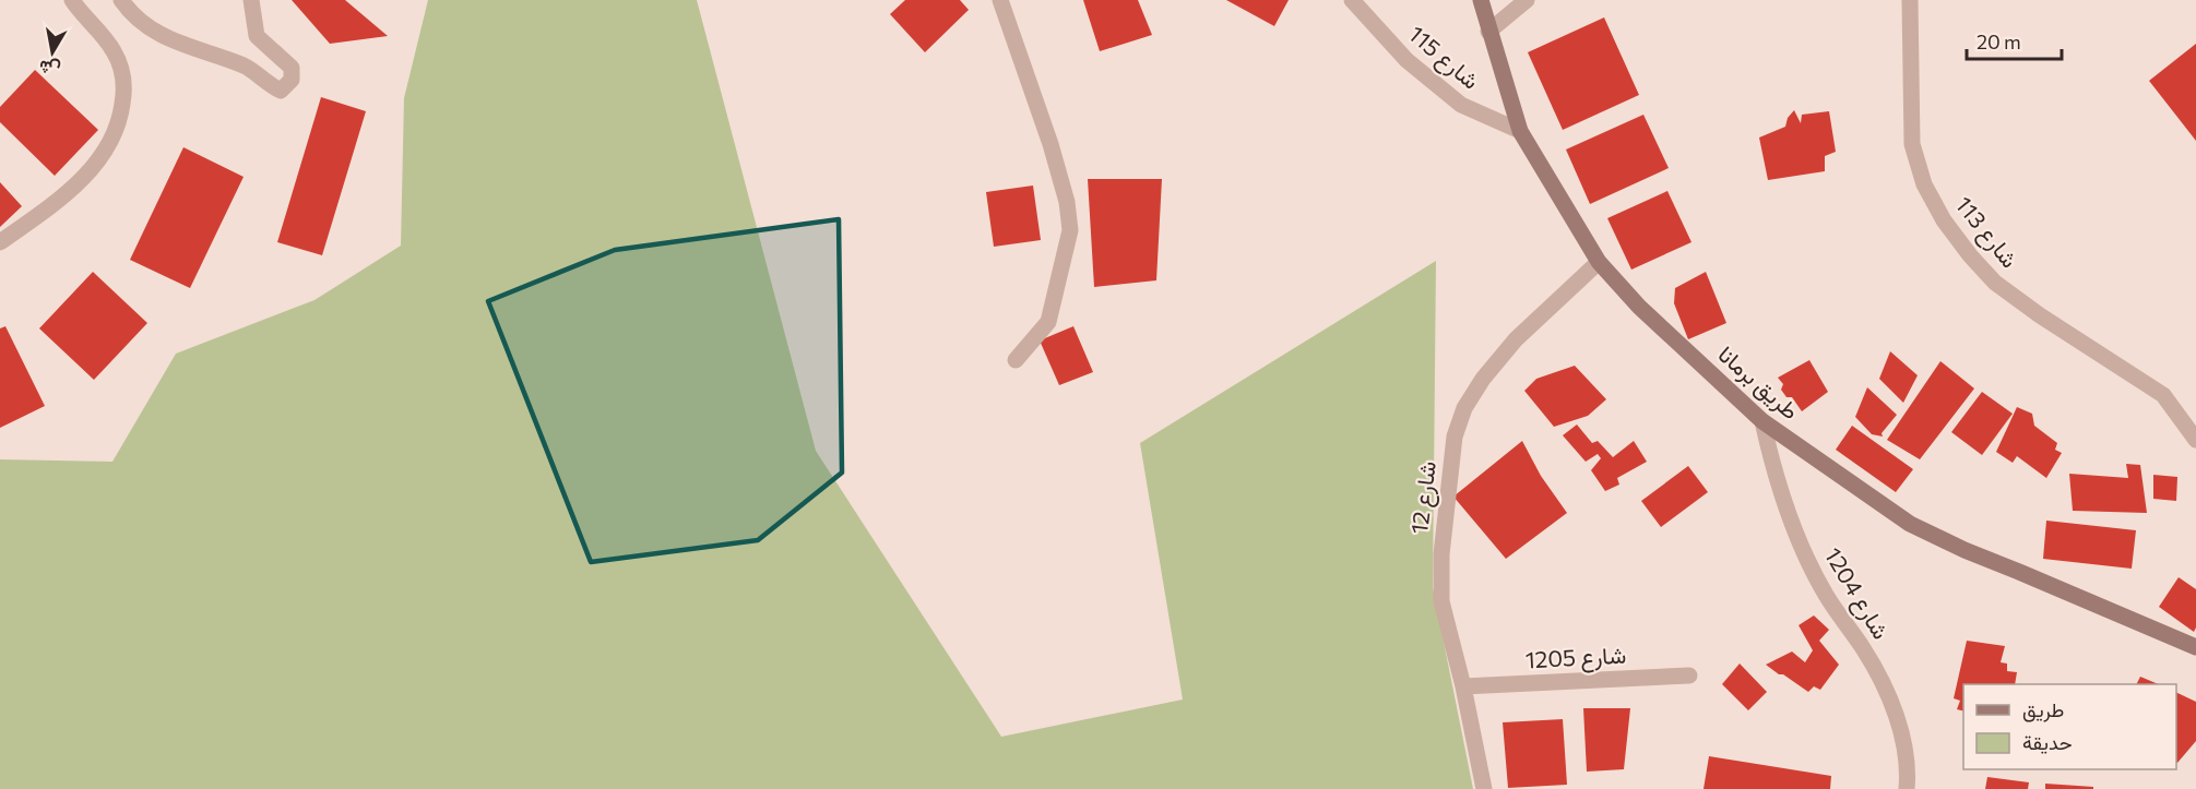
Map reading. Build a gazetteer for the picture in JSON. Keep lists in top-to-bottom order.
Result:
{
  "streets": {
    "street": [
      "شارع 115",
      "شارع 113",
      "طريق برمانا",
      "شارع 12",
      "شارع 1204",
      "شارع 1205"
    ]
  },
  "crossings": [
    ["شارع 115", "طريق برمانا"],
    ["طريق برمانا", "شارع 12"],
    ["طريق برمانا", "شارع 1204"],
    ["شارع 12", "شارع 1205"]
  ],
  "legend": ["طريق", "حديقة"],
  "scale_bar": "20 m",
  "north": "bottom"
}
